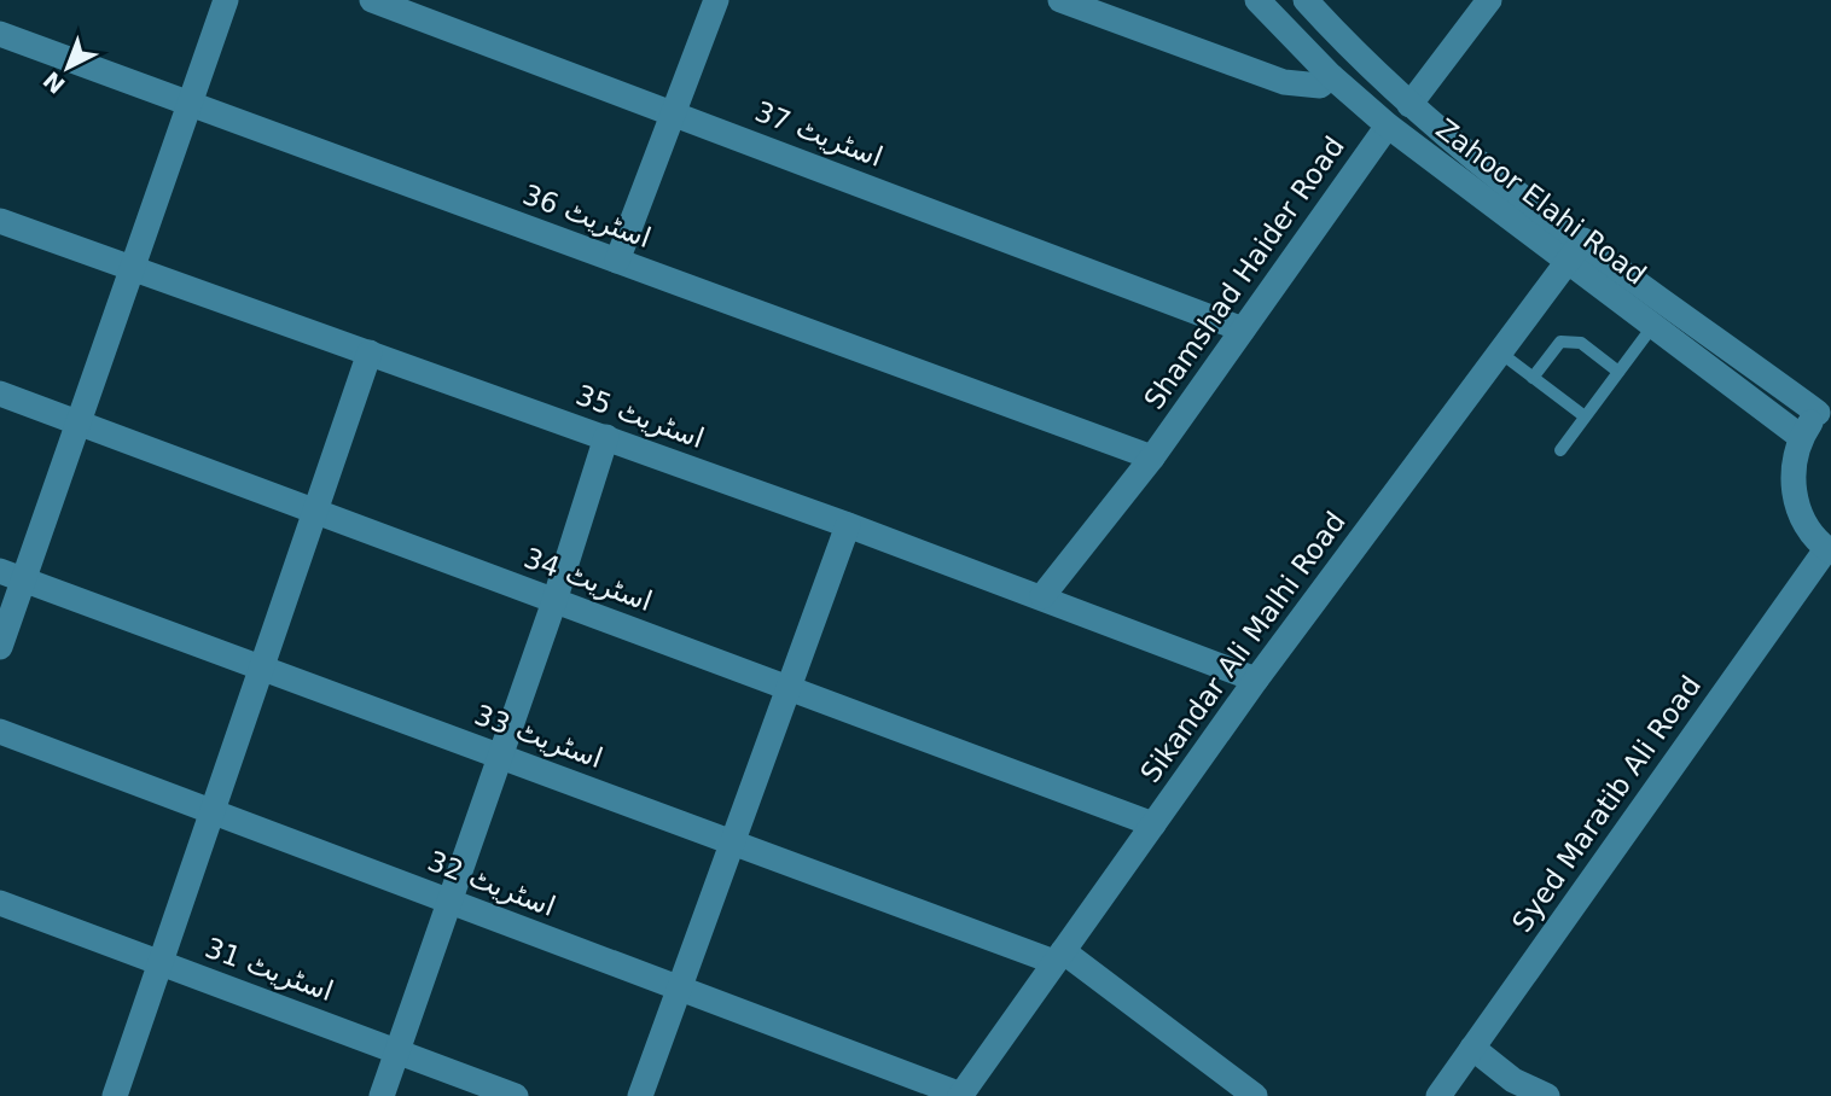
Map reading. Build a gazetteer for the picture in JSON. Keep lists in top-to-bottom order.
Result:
{
  "streets": {
    "street": [
      "اسٹریٹ 37",
      "Zahoor Elahi Road",
      "اسٹریٹ 36",
      "Shamshad Haider Road",
      "اسٹریٹ 35",
      "اسٹریٹ 34",
      "Sikandar Ali Malhi Road",
      "اسٹریٹ 33",
      "Syed Maratib Ali Road",
      "اسٹریٹ 32",
      "اسٹریٹ 31"
    ]
  },
  "crossings": [
    ["اسٹریٹ 37", "Shamshad Haider Road"],
    ["Zahoor Elahi Road", "Shamshad Haider Road"],
    ["Zahoor Elahi Road", "Sikandar Ali Malhi Road"],
    ["اسٹریٹ 36", "Shamshad Haider Road"],
    ["Shamshad Haider Road", "اسٹریٹ 35"],
    ["اسٹریٹ 35", "Sikandar Ali Malhi Road"],
    ["اسٹریٹ 34", "Sikandar Ali Malhi Road"],
    ["Sikandar Ali Malhi Road", "اسٹریٹ 33"],
    ["Sikandar Ali Malhi Road", "اسٹریٹ 32"]
  ],
  "north": "bottom left"
}
